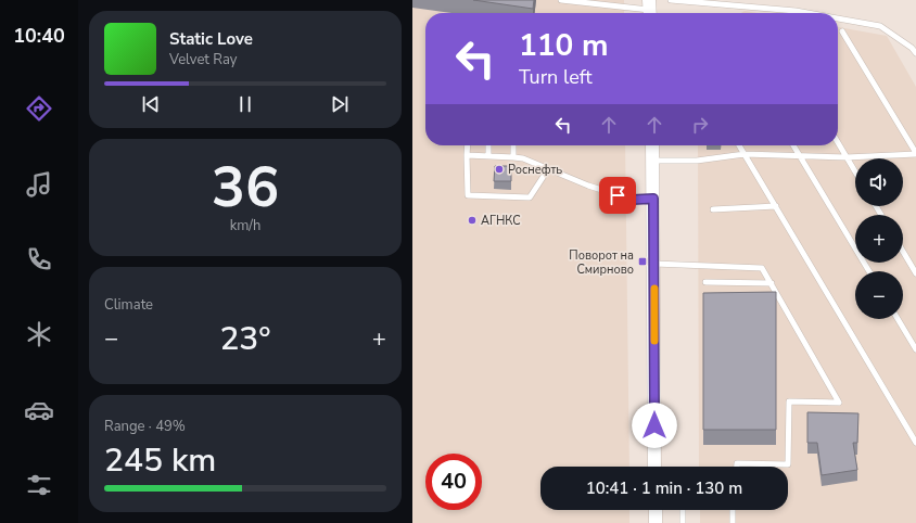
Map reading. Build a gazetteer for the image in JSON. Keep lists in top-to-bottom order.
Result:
{
  "places": {
    "other": ["Роснефть", "АГНКС"],
    "transit": ["Поворот на Смирново"]
  },
  "page": {
    "tabs": "10:40",
    "turn": ["110 m", "Turn left"],
    "song": ["Static Love", "Velvet Ray"],
    "tile": [
      ["36", "km/h"],
      "Climate",
      ["Range · 49%", "245 km"]
    ],
    "map_buttons": ["+", "−"],
    "heat": ["−", "23°", "+"],
    "limit": "40",
    "trip": "10:41 · 1 min · 130 m"
  }
}
